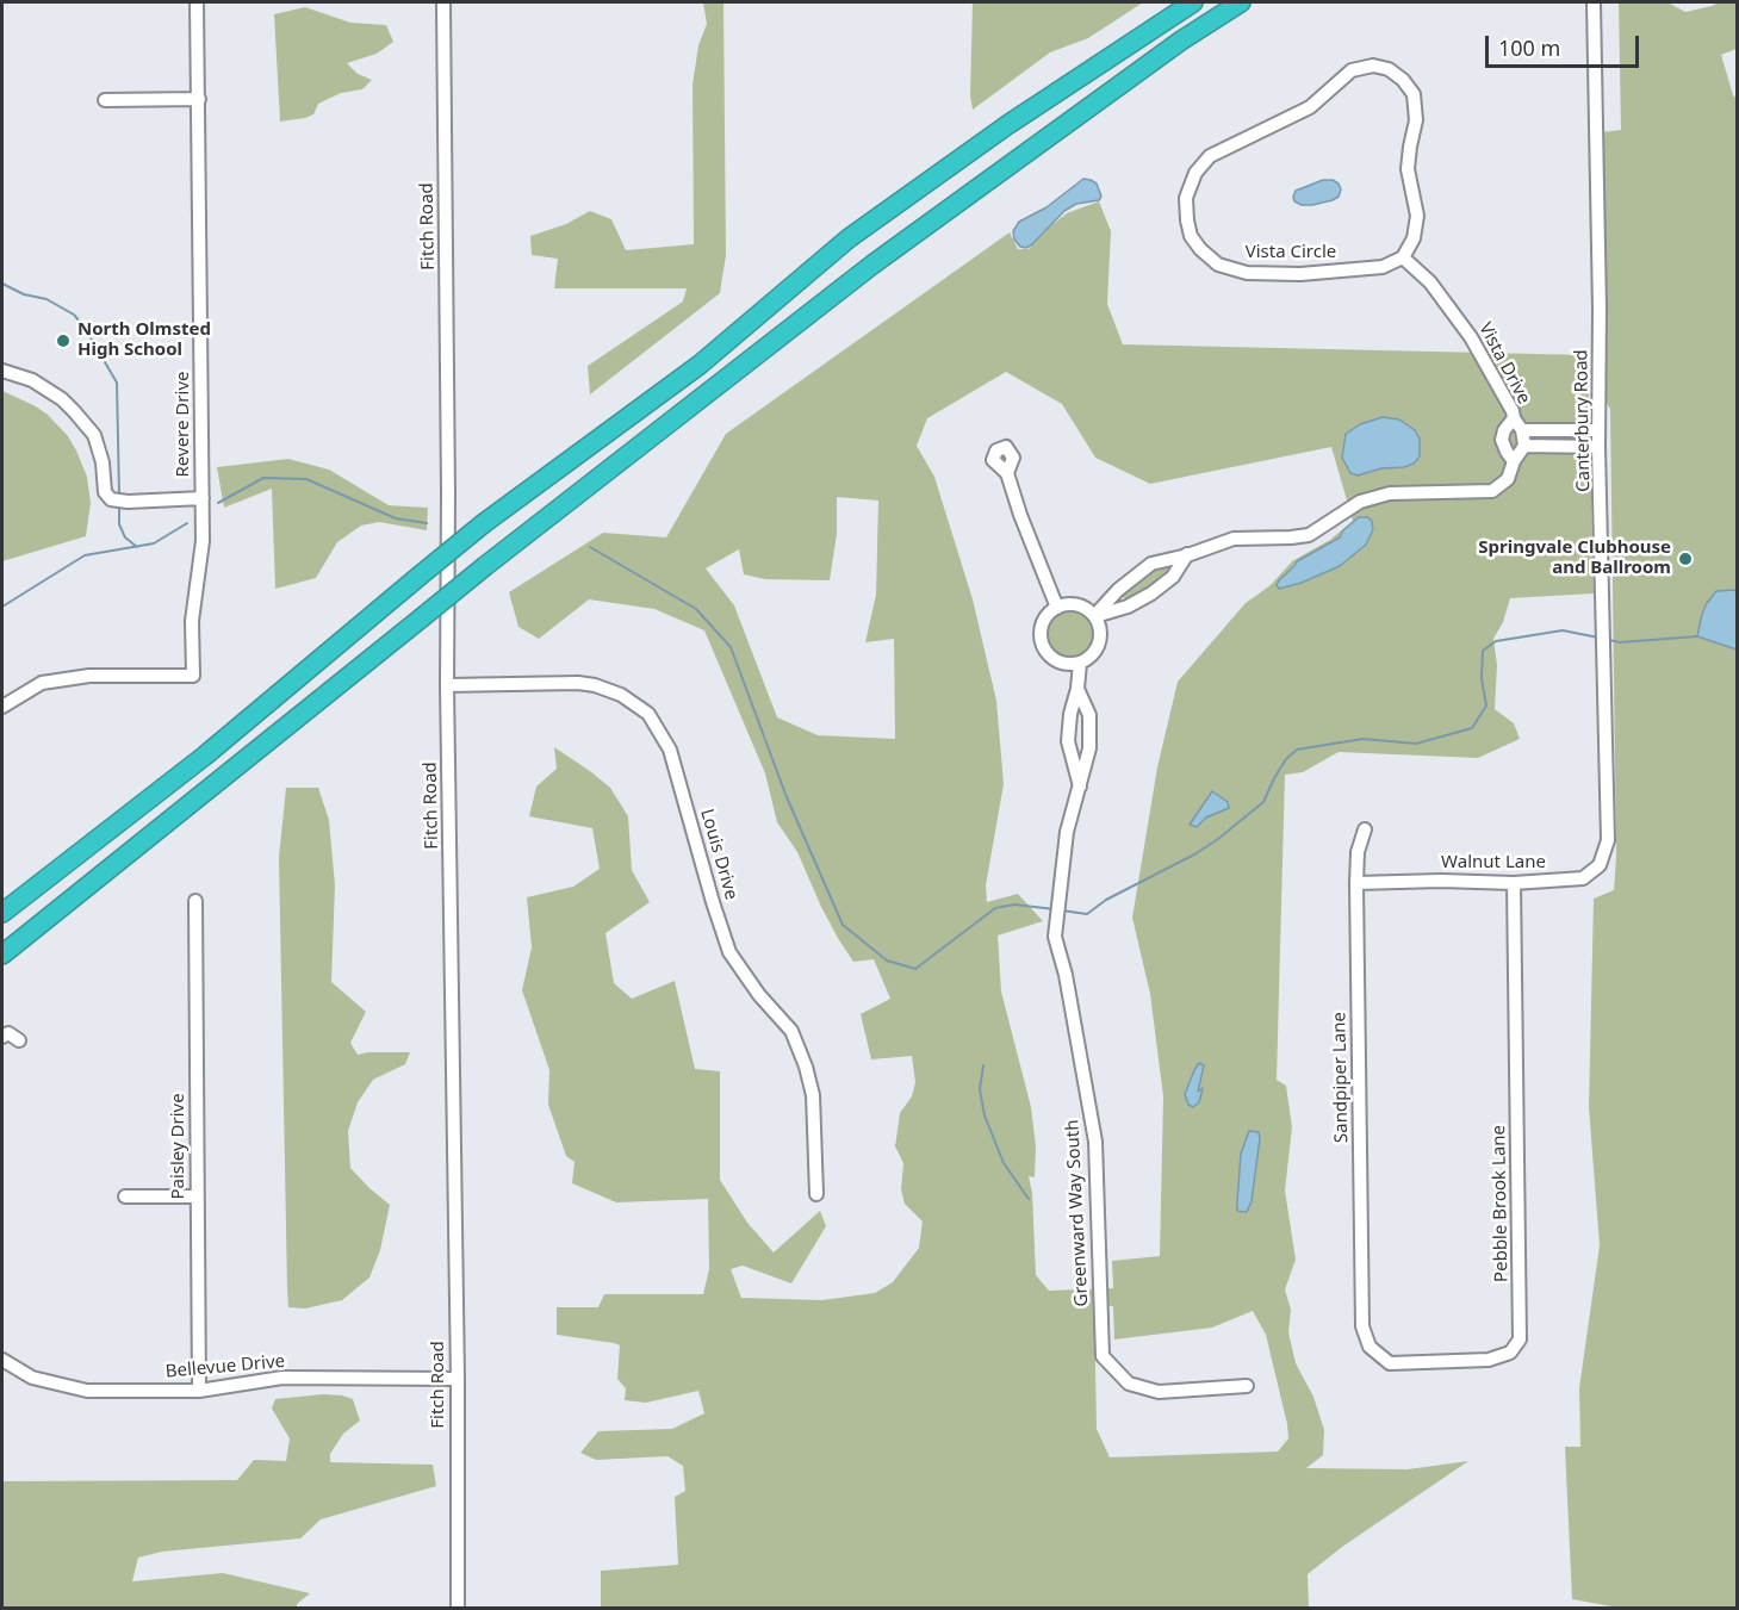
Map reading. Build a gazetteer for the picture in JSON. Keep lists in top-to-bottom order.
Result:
{
  "streets": {
    "street": [
      "Fitch Road",
      "Vista Circle",
      "Vista Drive",
      "Canterbury Road",
      "Revere Drive",
      "Louis Drive",
      "Walnut Lane",
      "Sandpiper Lane",
      "Paisley Drive",
      "Pebble Brook Lane",
      "Greenward Way South",
      "Bellevue Drive"
    ]
  },
  "crossings": [
    ["Fitch Road", "Louis Drive"],
    ["Fitch Road", "Bellevue Drive"],
    ["Vista Circle", "Vista Drive"],
    ["Vista Drive", "Canterbury Road"],
    ["Canterbury Road", "Walnut Lane"],
    ["Walnut Lane", "Sandpiper Lane"],
    ["Walnut Lane", "Pebble Brook Lane"],
    ["Sandpiper Lane", "Pebble Brook Lane"],
    ["Paisley Drive", "Bellevue Drive"]
  ],
  "places": ["North Olmsted High School", "Springvale Clubhouse and Ballroom"],
  "scale_bar": "100 m"
}
